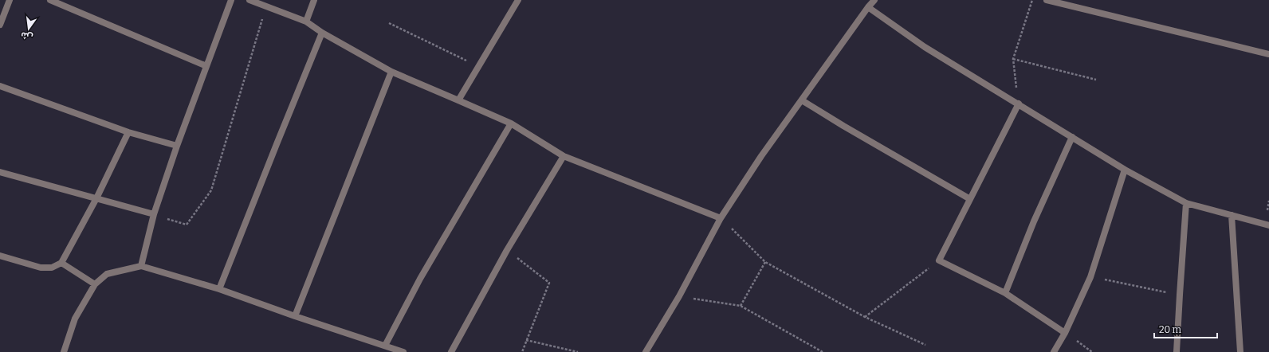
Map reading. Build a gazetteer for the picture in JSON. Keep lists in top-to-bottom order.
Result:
{
  "scale_bar": "20 m",
  "north": "bottom"
}
